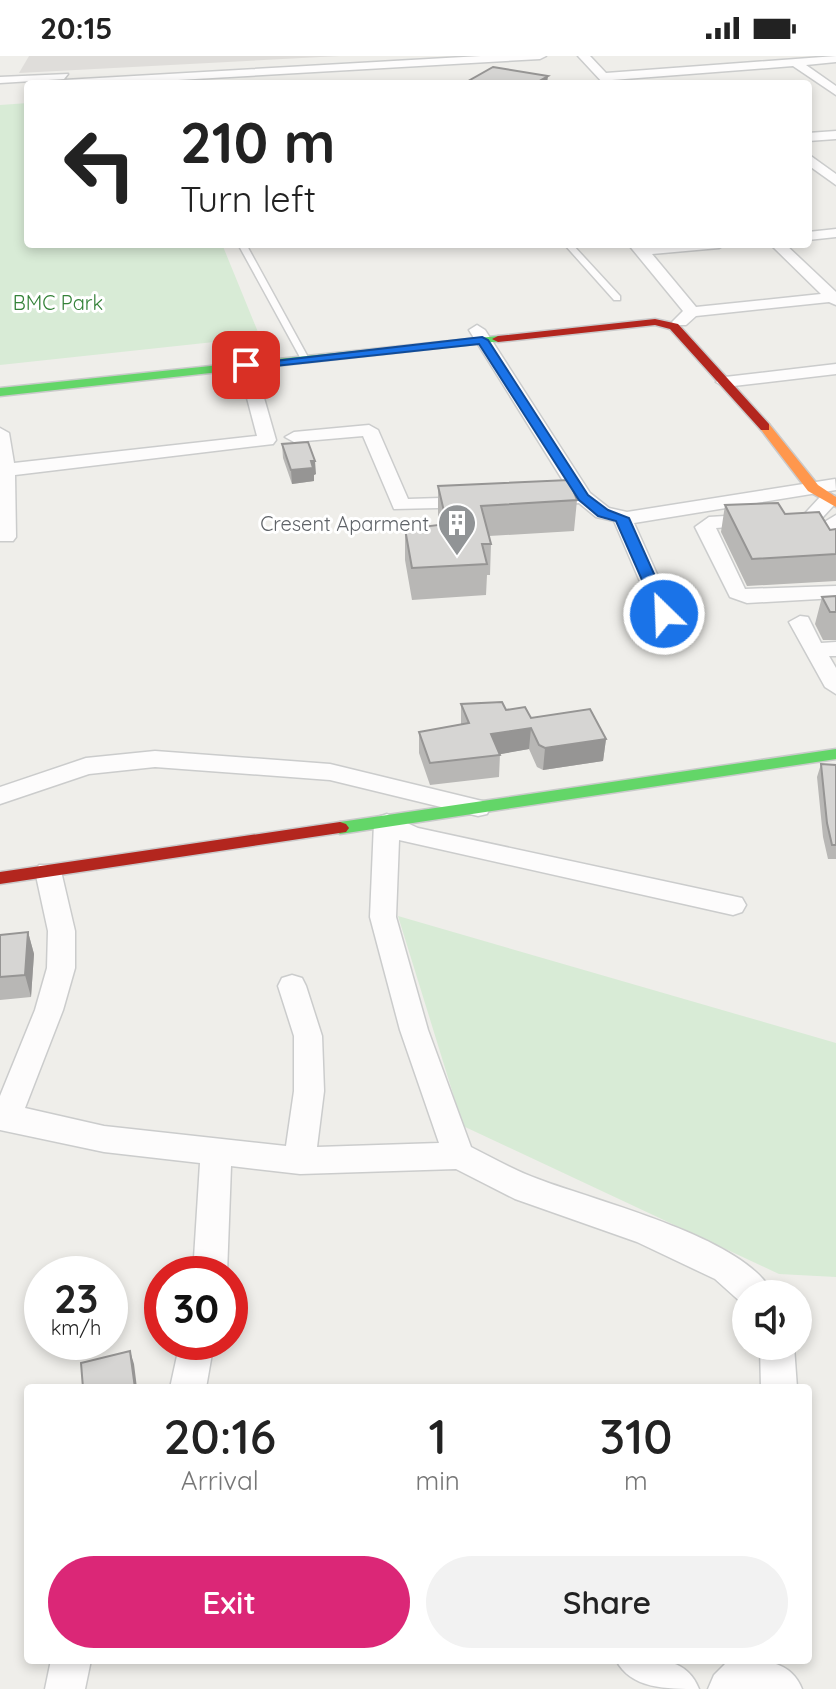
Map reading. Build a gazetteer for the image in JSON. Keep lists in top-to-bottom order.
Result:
{
  "parks": ["BMC Park"],
  "places": {
    "building": ["Cresent Aparment"]
  },
  "page": {
    "status": "20:15",
    "turn": ["210 m", "Turn left"],
    "speed": "23 km/h",
    "limit": "30",
    "eta": [
      "20:16",
      "Arrival",
      "1",
      "min",
      "310",
      "m"
    ],
    "buttons": ["Exit", "Share"]
  }
}
